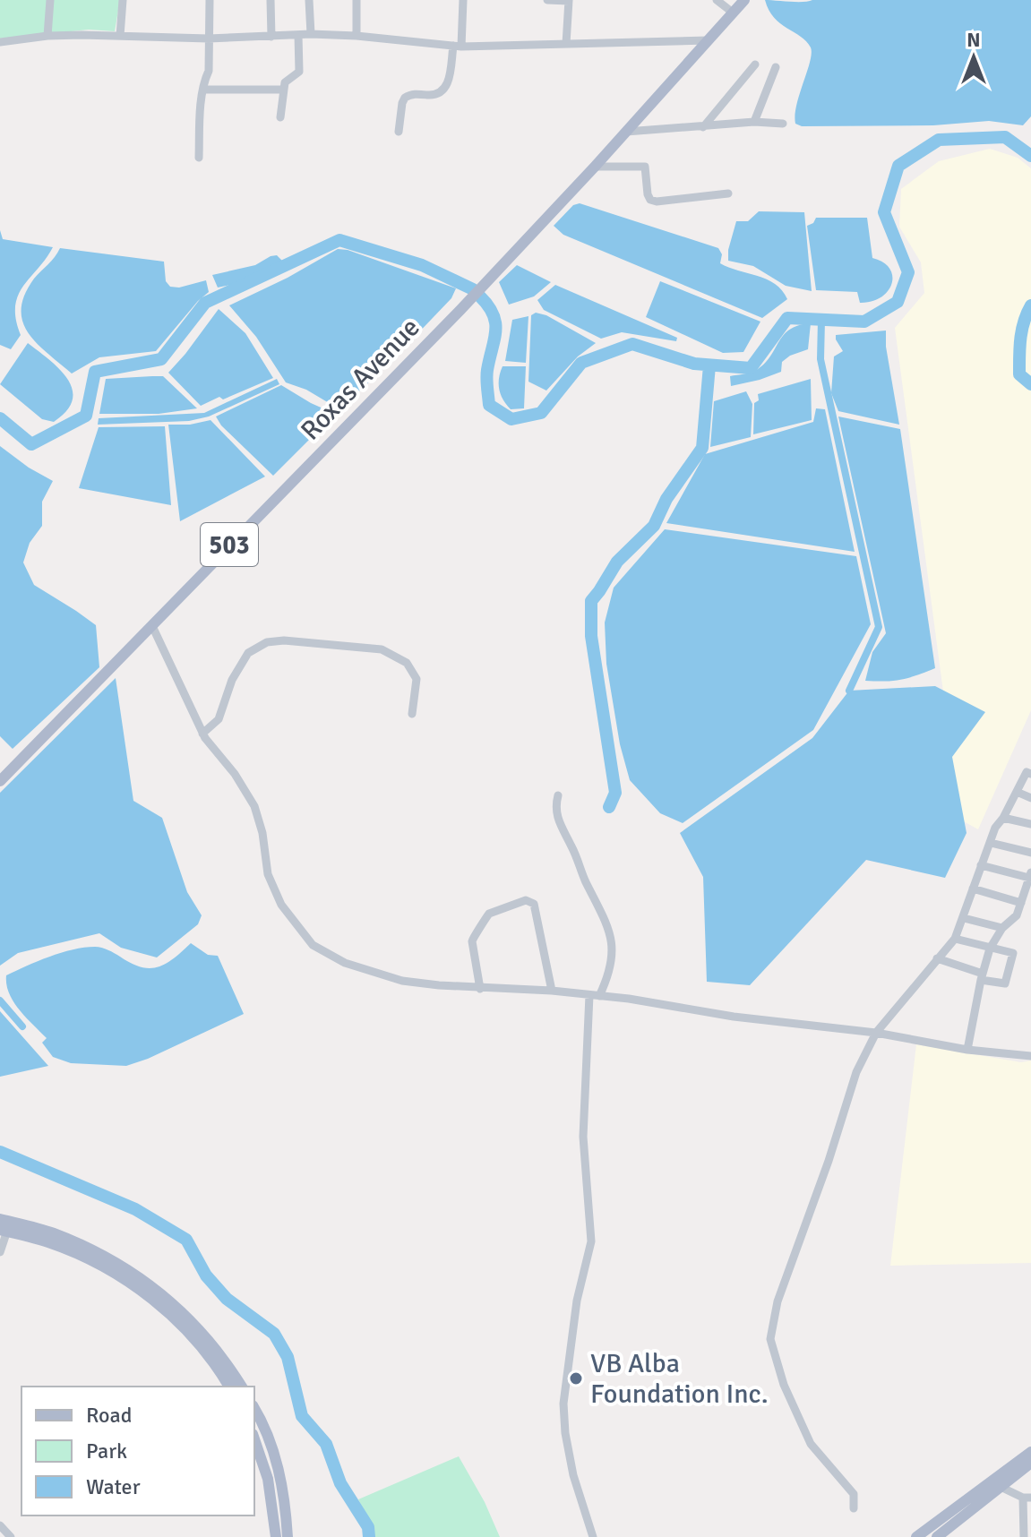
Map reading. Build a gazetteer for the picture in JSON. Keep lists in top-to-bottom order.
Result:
{
  "streets": {
    "main road": ["Roxas Avenue", "503"]
  },
  "places": ["VB Alba Foundation Inc."],
  "legend": ["Road", "Park", "Water"],
  "north": "top"
}
